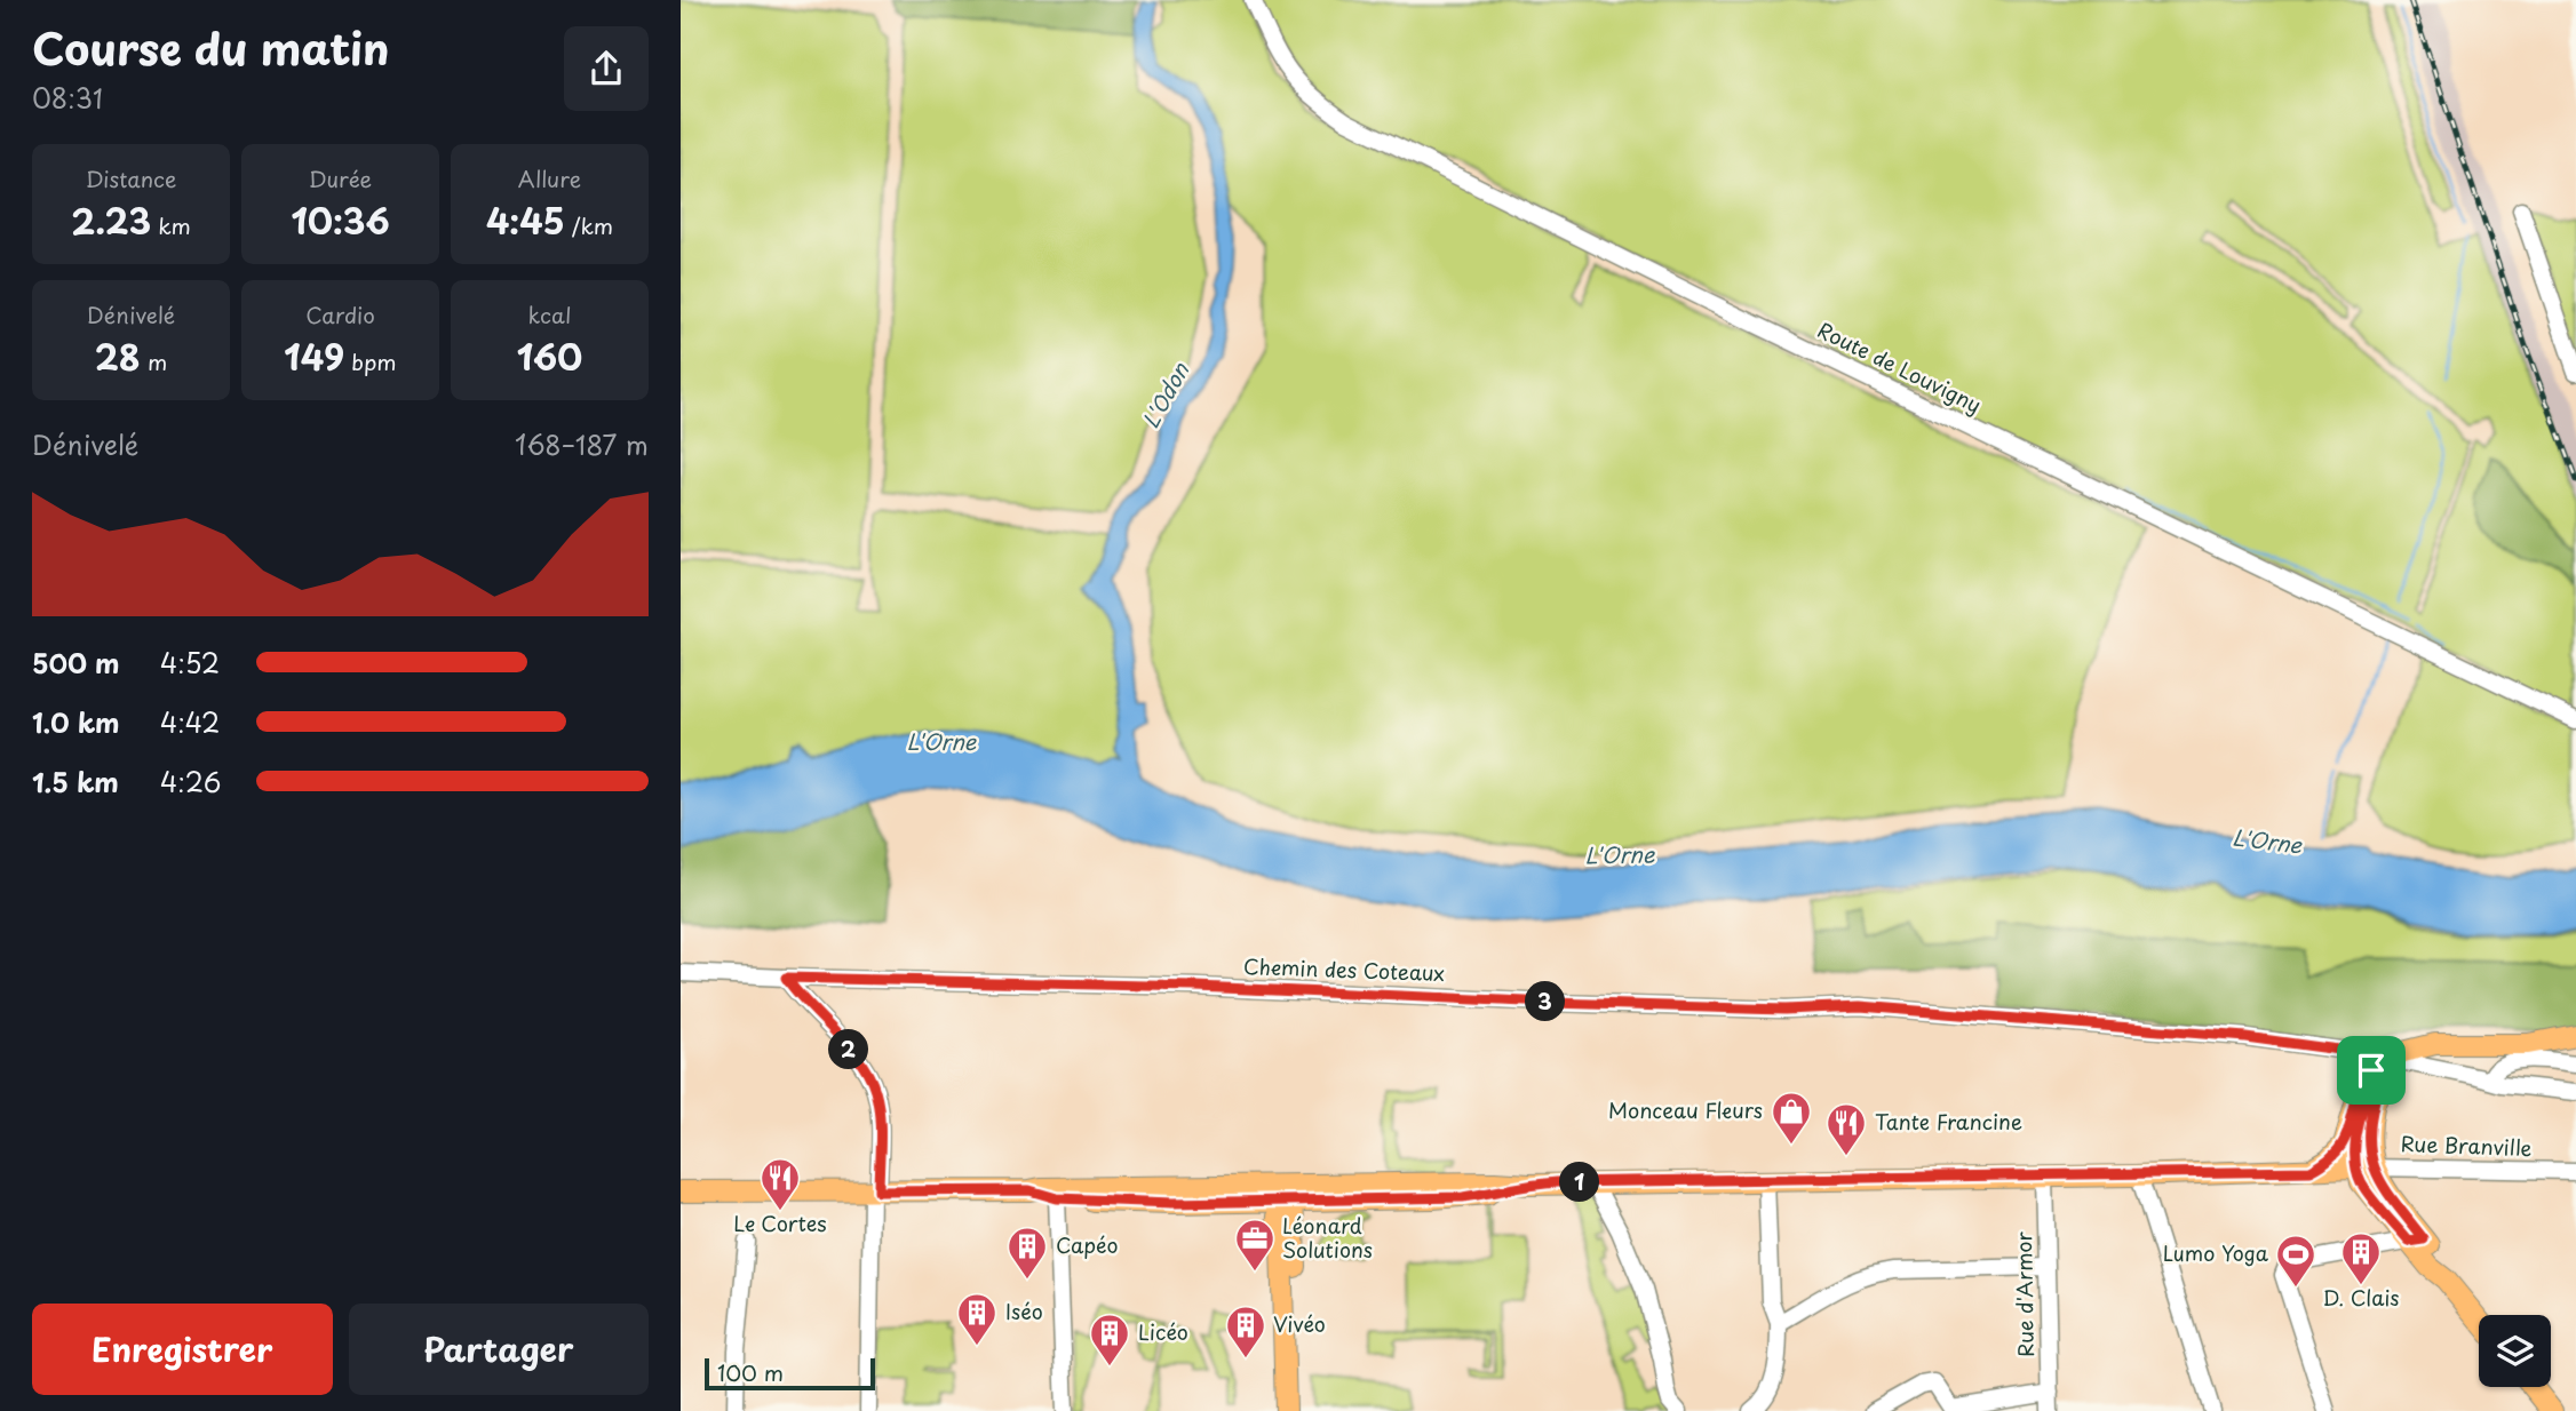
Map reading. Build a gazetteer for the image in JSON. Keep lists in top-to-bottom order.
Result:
{
  "streets": {
    "street": [
      "Route de Louvigny",
      "Chemin des Coteaux",
      "Rue Branville",
      "Rue d'Armor"
    ]
  },
  "water": ["L'Odon", "L'Orne"],
  "places": {
    "shop": ["Monceau Fleurs"],
    "restaurant": ["Tante Francine", "Le Cortes"],
    "office": ["Léonard Solutions"],
    "building": [
      "Capéo",
      "D. Clais",
      "Iséo",
      "Vivéo",
      "Licéo"
    ],
    "sports": ["Lumo Yoga"]
  },
  "scale_bar": "100 m",
  "page": {
    "heading": ["Course du matin", "08:31"],
    "stats": [
      ["Distance", "2.23 km"],
      ["Durée", "10:36"],
      ["Allure", "4:45 /km"],
      ["Dénivelé", "28 m"],
      ["Cardio", "149 bpm"],
      ["kcal", "160"]
    ],
    "chart": ["Dénivelé", "168–187 m"],
    "list": [
      {
        "name": "500 m",
        "note": "4:52"
      },
      {
        "name": "1.0 km",
        "note": "4:42"
      },
      {
        "name": "1.5 km",
        "note": "4:26"
      }
    ],
    "pins": ["3", "2", "1"],
    "buttons": ["Enregistrer", "Partager"],
    "scale": "100 m"
  }
}
